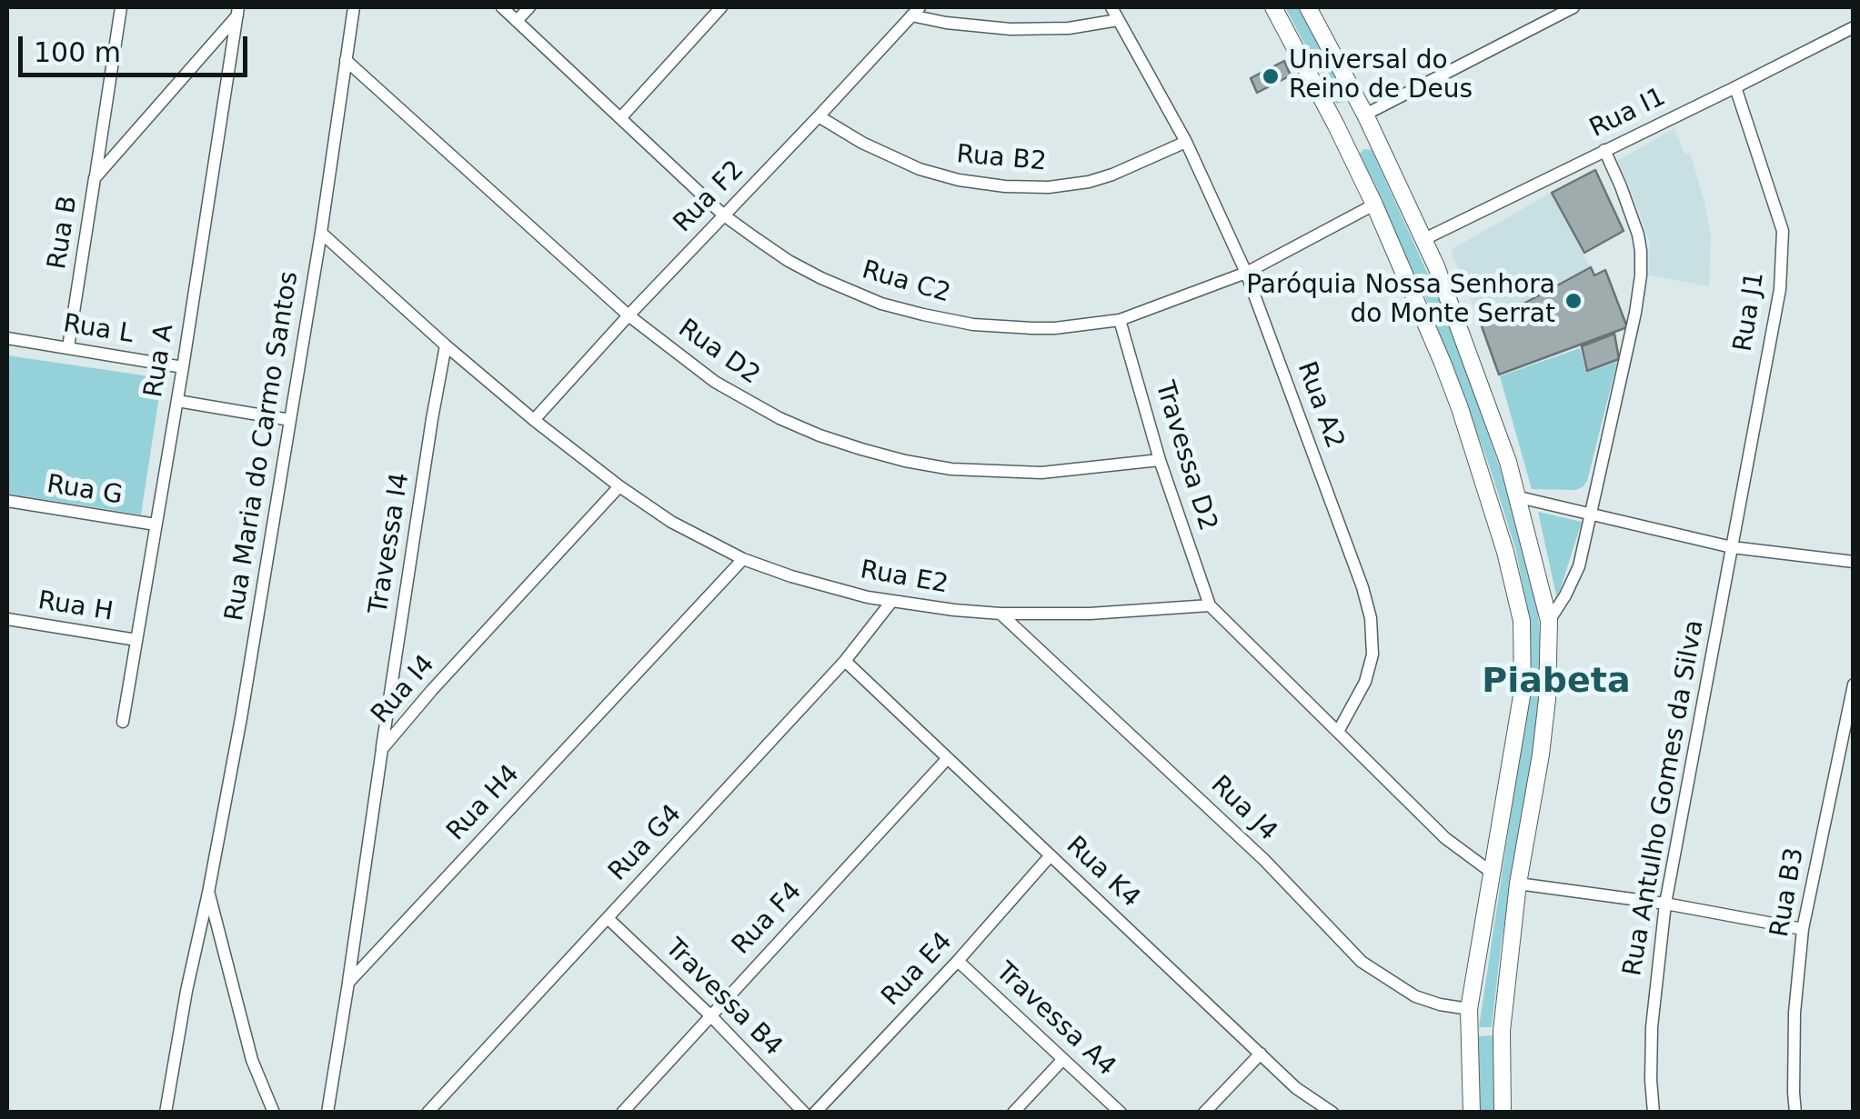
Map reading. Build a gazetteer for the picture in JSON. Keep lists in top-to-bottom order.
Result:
{
  "streets": {
    "street": [
      "Rua I1",
      "Rua B2",
      "Rua F2",
      "Rua B",
      "Rua C2",
      "Rua J1",
      "Rua L",
      "Rua D2",
      "Rua A",
      "Rua A2",
      "Rua Maria do Carmo Santos",
      "Travessa D2",
      "Rua G",
      "Travessa I4",
      "Rua E2",
      "Rua H",
      "Rua I4",
      "Rua Antulho Gomes da Silva",
      "Rua H4",
      "Rua J4",
      "Rua G4",
      "Rua K4",
      "Rua B3",
      "Rua F4",
      "Rua E4",
      "Travessa B4",
      "Travessa A4"
    ]
  },
  "crossings": [
    ["Rua I1", "Rua J1"],
    ["Rua B2", "Rua F2"],
    ["Rua B2", "Rua A2"],
    ["Rua F2", "Rua C2"],
    ["Rua F2", "Rua D2"],
    ["Rua F2", "Rua E2"],
    ["Rua B", "Rua L"],
    ["Rua B", "Rua A"],
    ["Rua C2", "Rua A2"],
    ["Rua C2", "Travessa D2"],
    ["Rua J1", "Rua Antulho Gomes da Silva"],
    ["Rua L", "Rua A"],
    ["Rua D2", "Rua Maria do Carmo Santos"],
    ["Rua D2", "Travessa D2"],
    ["Rua A", "Rua G"],
    ["Rua A", "Rua H"],
    ["Rua Maria do Carmo Santos", "Rua E2"],
    ["Travessa D2", "Rua E2"],
    ["Travessa I4", "Rua E2"],
    ["Travessa I4", "Rua I4"],
    ["Rua E2", "Rua I4"],
    ["Rua E2", "Rua H4"],
    ["Rua E2", "Rua J4"],
    ["Rua E2", "Rua G4"],
    ["Rua I4", "Rua H4"],
    ["Rua G4", "Rua K4"],
    ["Rua G4", "Travessa B4"],
    ["Rua K4", "Rua F4"],
    ["Rua K4", "Rua E4"],
    ["Rua F4", "Travessa B4"],
    ["Rua E4", "Travessa A4"]
  ],
  "districts": ["Piabeta"],
  "places": ["Universal do Reino de Deus", "Paróquia Nossa Senhora do Monte Serrat"],
  "scale_bar": "100 m"
}
